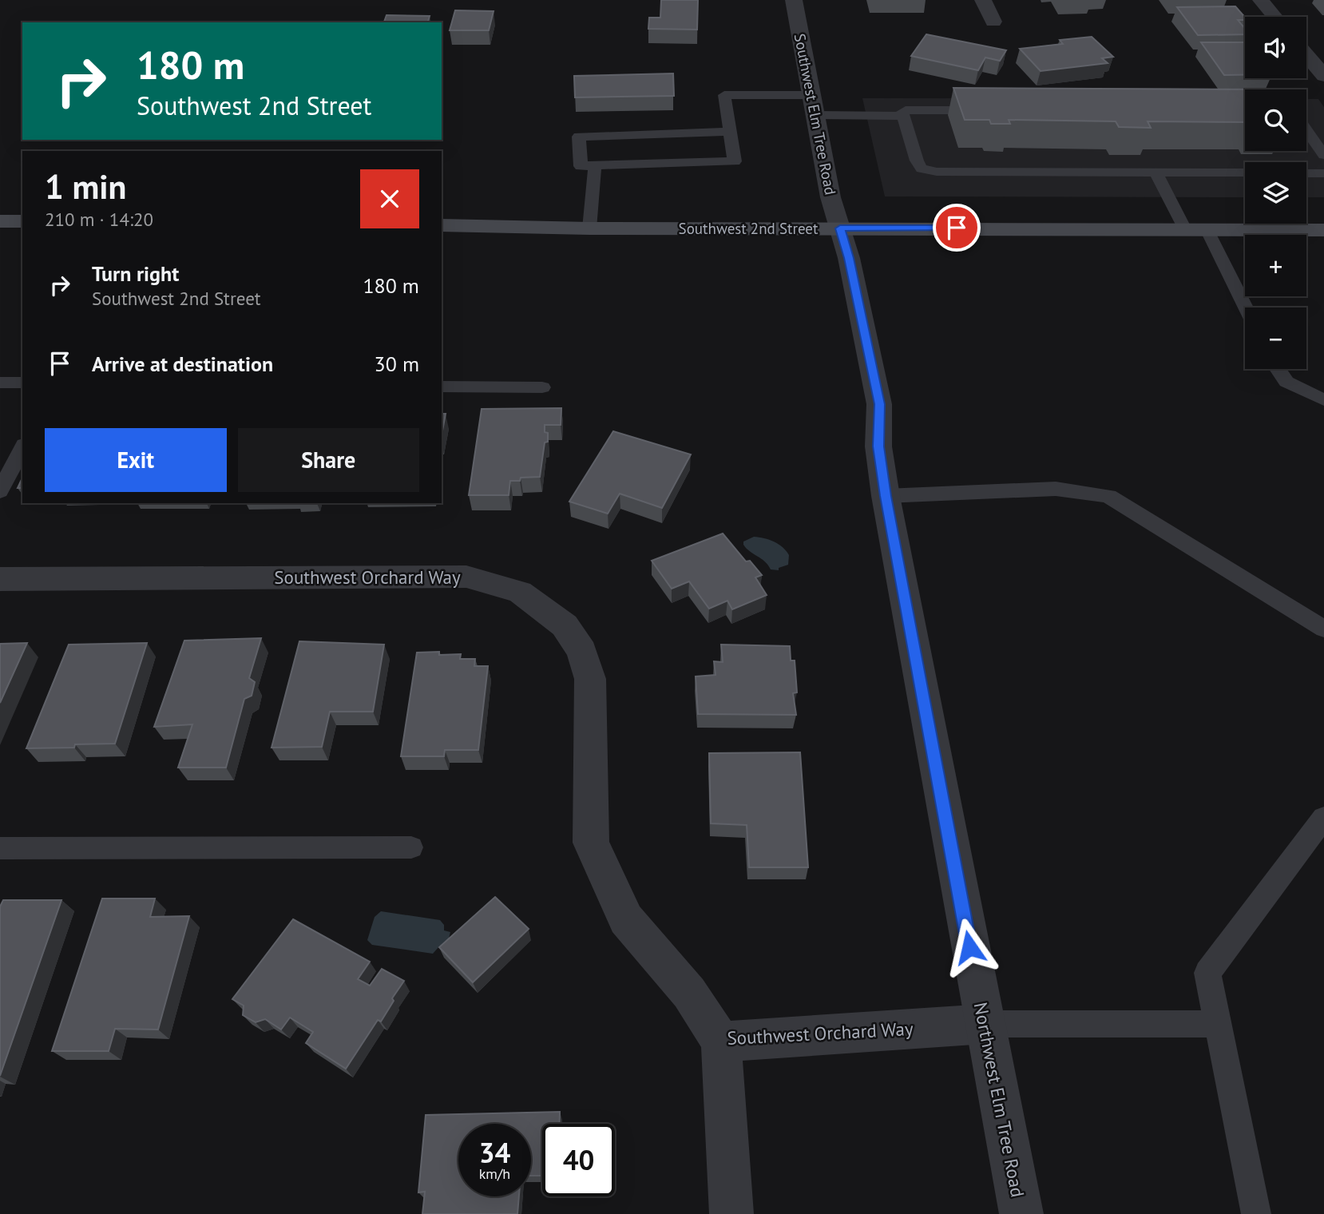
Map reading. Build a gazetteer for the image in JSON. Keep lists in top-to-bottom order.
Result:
{
  "streets": {
    "main road": ["Southwest 2nd Street"],
    "street": ["Southwest Elm Tree Road", "Southwest Orchard Way", "Northwest Elm Tree Road"]
  },
  "crossings": [
    ["Southwest Elm Tree Road", "Southwest 2nd Street"],
    ["Southwest Elm Tree Road", "Northwest Elm Tree Road"],
    ["Southwest 2nd Street", "Northwest Elm Tree Road"],
    ["Southwest Orchard Way", "Northwest Elm Tree Road"]
  ],
  "page": {
    "map_buttons": ["+", "−"],
    "turn": ["180 m", "Southwest 2nd Street"],
    "heading": ["1 min", "210 m · 14:20"],
    "list": [
      {
        "name": "Turn right",
        "note": "Southwest 2nd Street",
        "value": "180 m"
      },
      {
        "name": "Arrive at destination",
        "value": "30 m"
      }
    ],
    "buttons": ["Exit", "Share"],
    "speed": "34 km/h",
    "limit": "40"
  }
}
